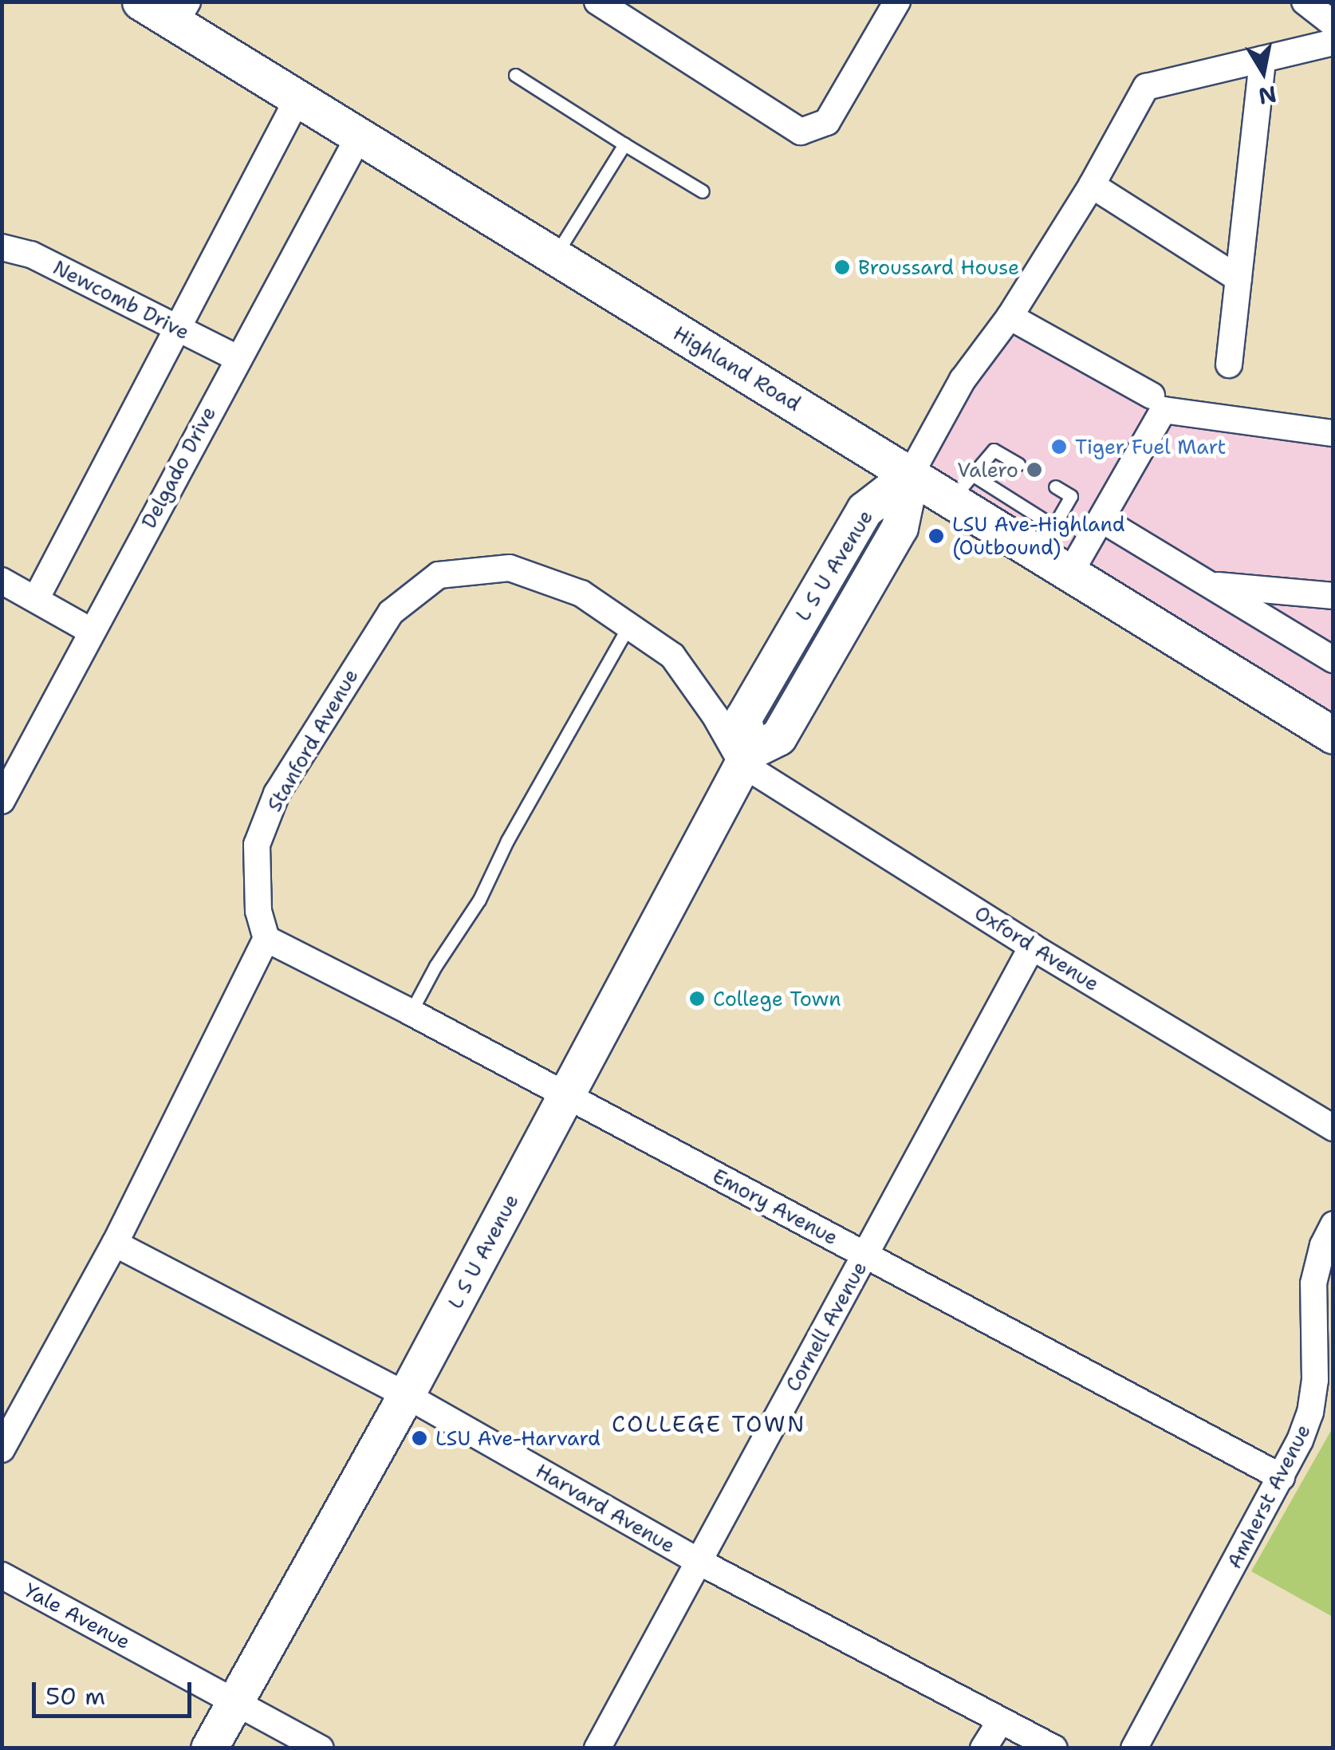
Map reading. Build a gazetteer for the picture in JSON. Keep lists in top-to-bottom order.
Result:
{
  "streets": {
    "street": [
      "Newcomb Drive",
      "Highland Road",
      "Delgado Drive",
      "L S U Avenue",
      "Stanford Avenue",
      "Oxford Avenue",
      "Emory Avenue",
      "Cornell Avenue",
      "Amherst Avenue",
      "Harvard Avenue",
      "Yale Avenue"
    ]
  },
  "crossings": [
    ["Newcomb Drive", "Delgado Drive"],
    ["Highland Road", "Delgado Drive"],
    ["Highland Road", "L S U Avenue"],
    ["L S U Avenue", "Stanford Avenue"],
    ["L S U Avenue", "Oxford Avenue"],
    ["L S U Avenue", "Emory Avenue"],
    ["L S U Avenue", "Harvard Avenue"],
    ["L S U Avenue", "Yale Avenue"],
    ["Stanford Avenue", "Oxford Avenue"],
    ["Stanford Avenue", "Emory Avenue"],
    ["Oxford Avenue", "Cornell Avenue"],
    ["Emory Avenue", "Cornell Avenue"],
    ["Emory Avenue", "Amherst Avenue"],
    ["Cornell Avenue", "Harvard Avenue"]
  ],
  "districts": ["COLLEGE TOWN"],
  "places": [
    "Broussard House",
    "Tiger Fuel Mart",
    "Valero",
    "LSU Ave-Highland (Outbound)",
    "College Town",
    "LSU Ave-Harvard"
  ],
  "scale_bar": "50 m",
  "north": "bottom"
}
